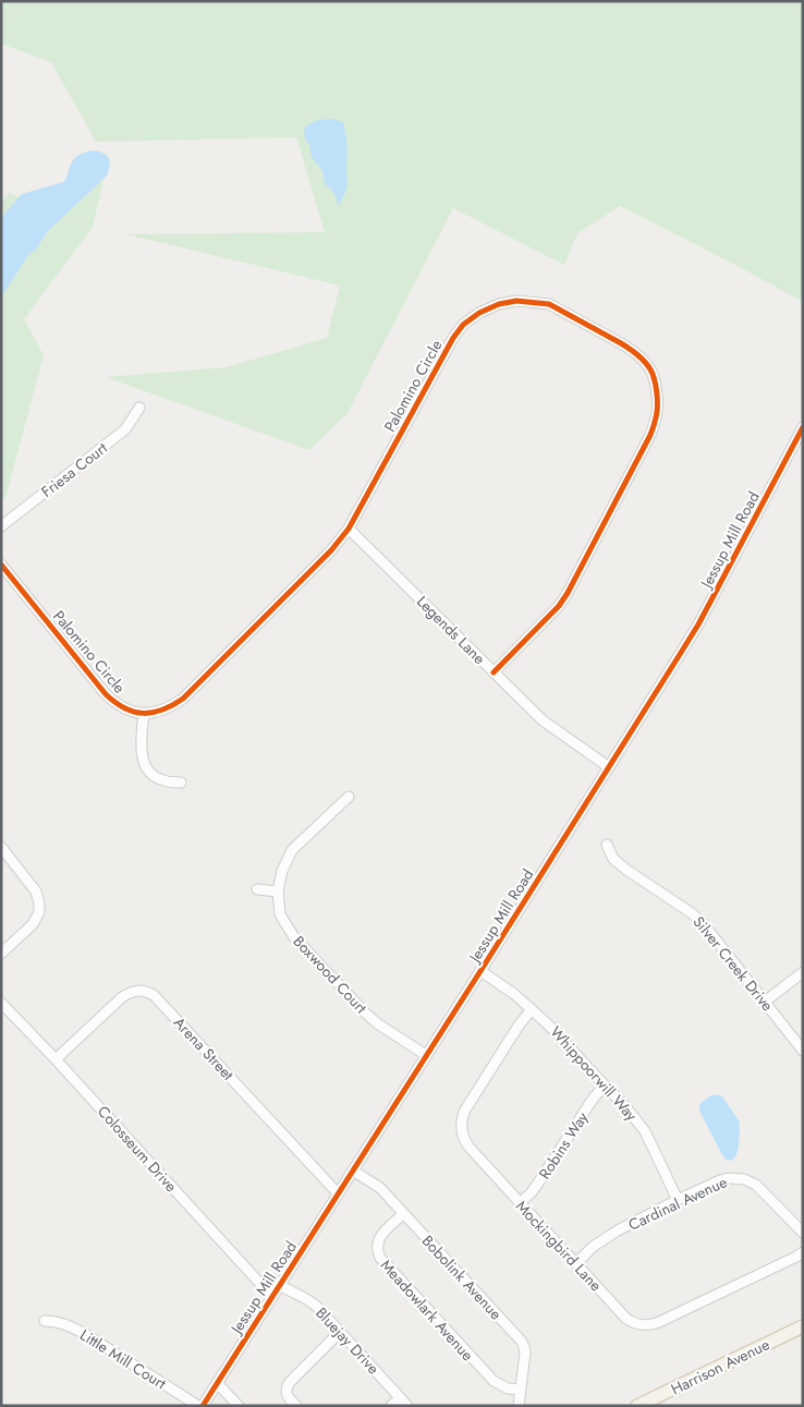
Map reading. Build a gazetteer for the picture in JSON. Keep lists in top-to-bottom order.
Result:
{
  "streets": {
    "main road": ["Harrison Avenue"],
    "street": [
      "Palomino Circle",
      "Friesa Court",
      "Jessup Mill Road",
      "Legends Lane",
      "Silver Creek Drive",
      "Boxwood Court",
      "Arena Street",
      "Whippoorwill Way",
      "Robins Way",
      "Colosseum Drive",
      "Cardinal Avenue",
      "Mockingbird Lane",
      "Bobolink Avenue",
      "Meadowlark Avenue",
      "Bluejay Drive",
      "Little Mill Court"
    ]
  },
  "crossings": [
    ["Palomino Circle", "Legends Lane"],
    ["Jessup Mill Road", "Legends Lane"],
    ["Jessup Mill Road", "Boxwood Court"],
    ["Jessup Mill Road", "Arena Street"],
    ["Jessup Mill Road", "Whippoorwill Way"],
    ["Jessup Mill Road", "Colosseum Drive"],
    ["Jessup Mill Road", "Bobolink Avenue"],
    ["Jessup Mill Road", "Bluejay Drive"],
    ["Jessup Mill Road", "Little Mill Court"],
    ["Arena Street", "Colosseum Drive"],
    ["Whippoorwill Way", "Robins Way"],
    ["Whippoorwill Way", "Cardinal Avenue"],
    ["Whippoorwill Way", "Mockingbird Lane"],
    ["Robins Way", "Mockingbird Lane"],
    ["Cardinal Avenue", "Mockingbird Lane"],
    ["Bobolink Avenue", "Meadowlark Avenue"]
  ]
}
